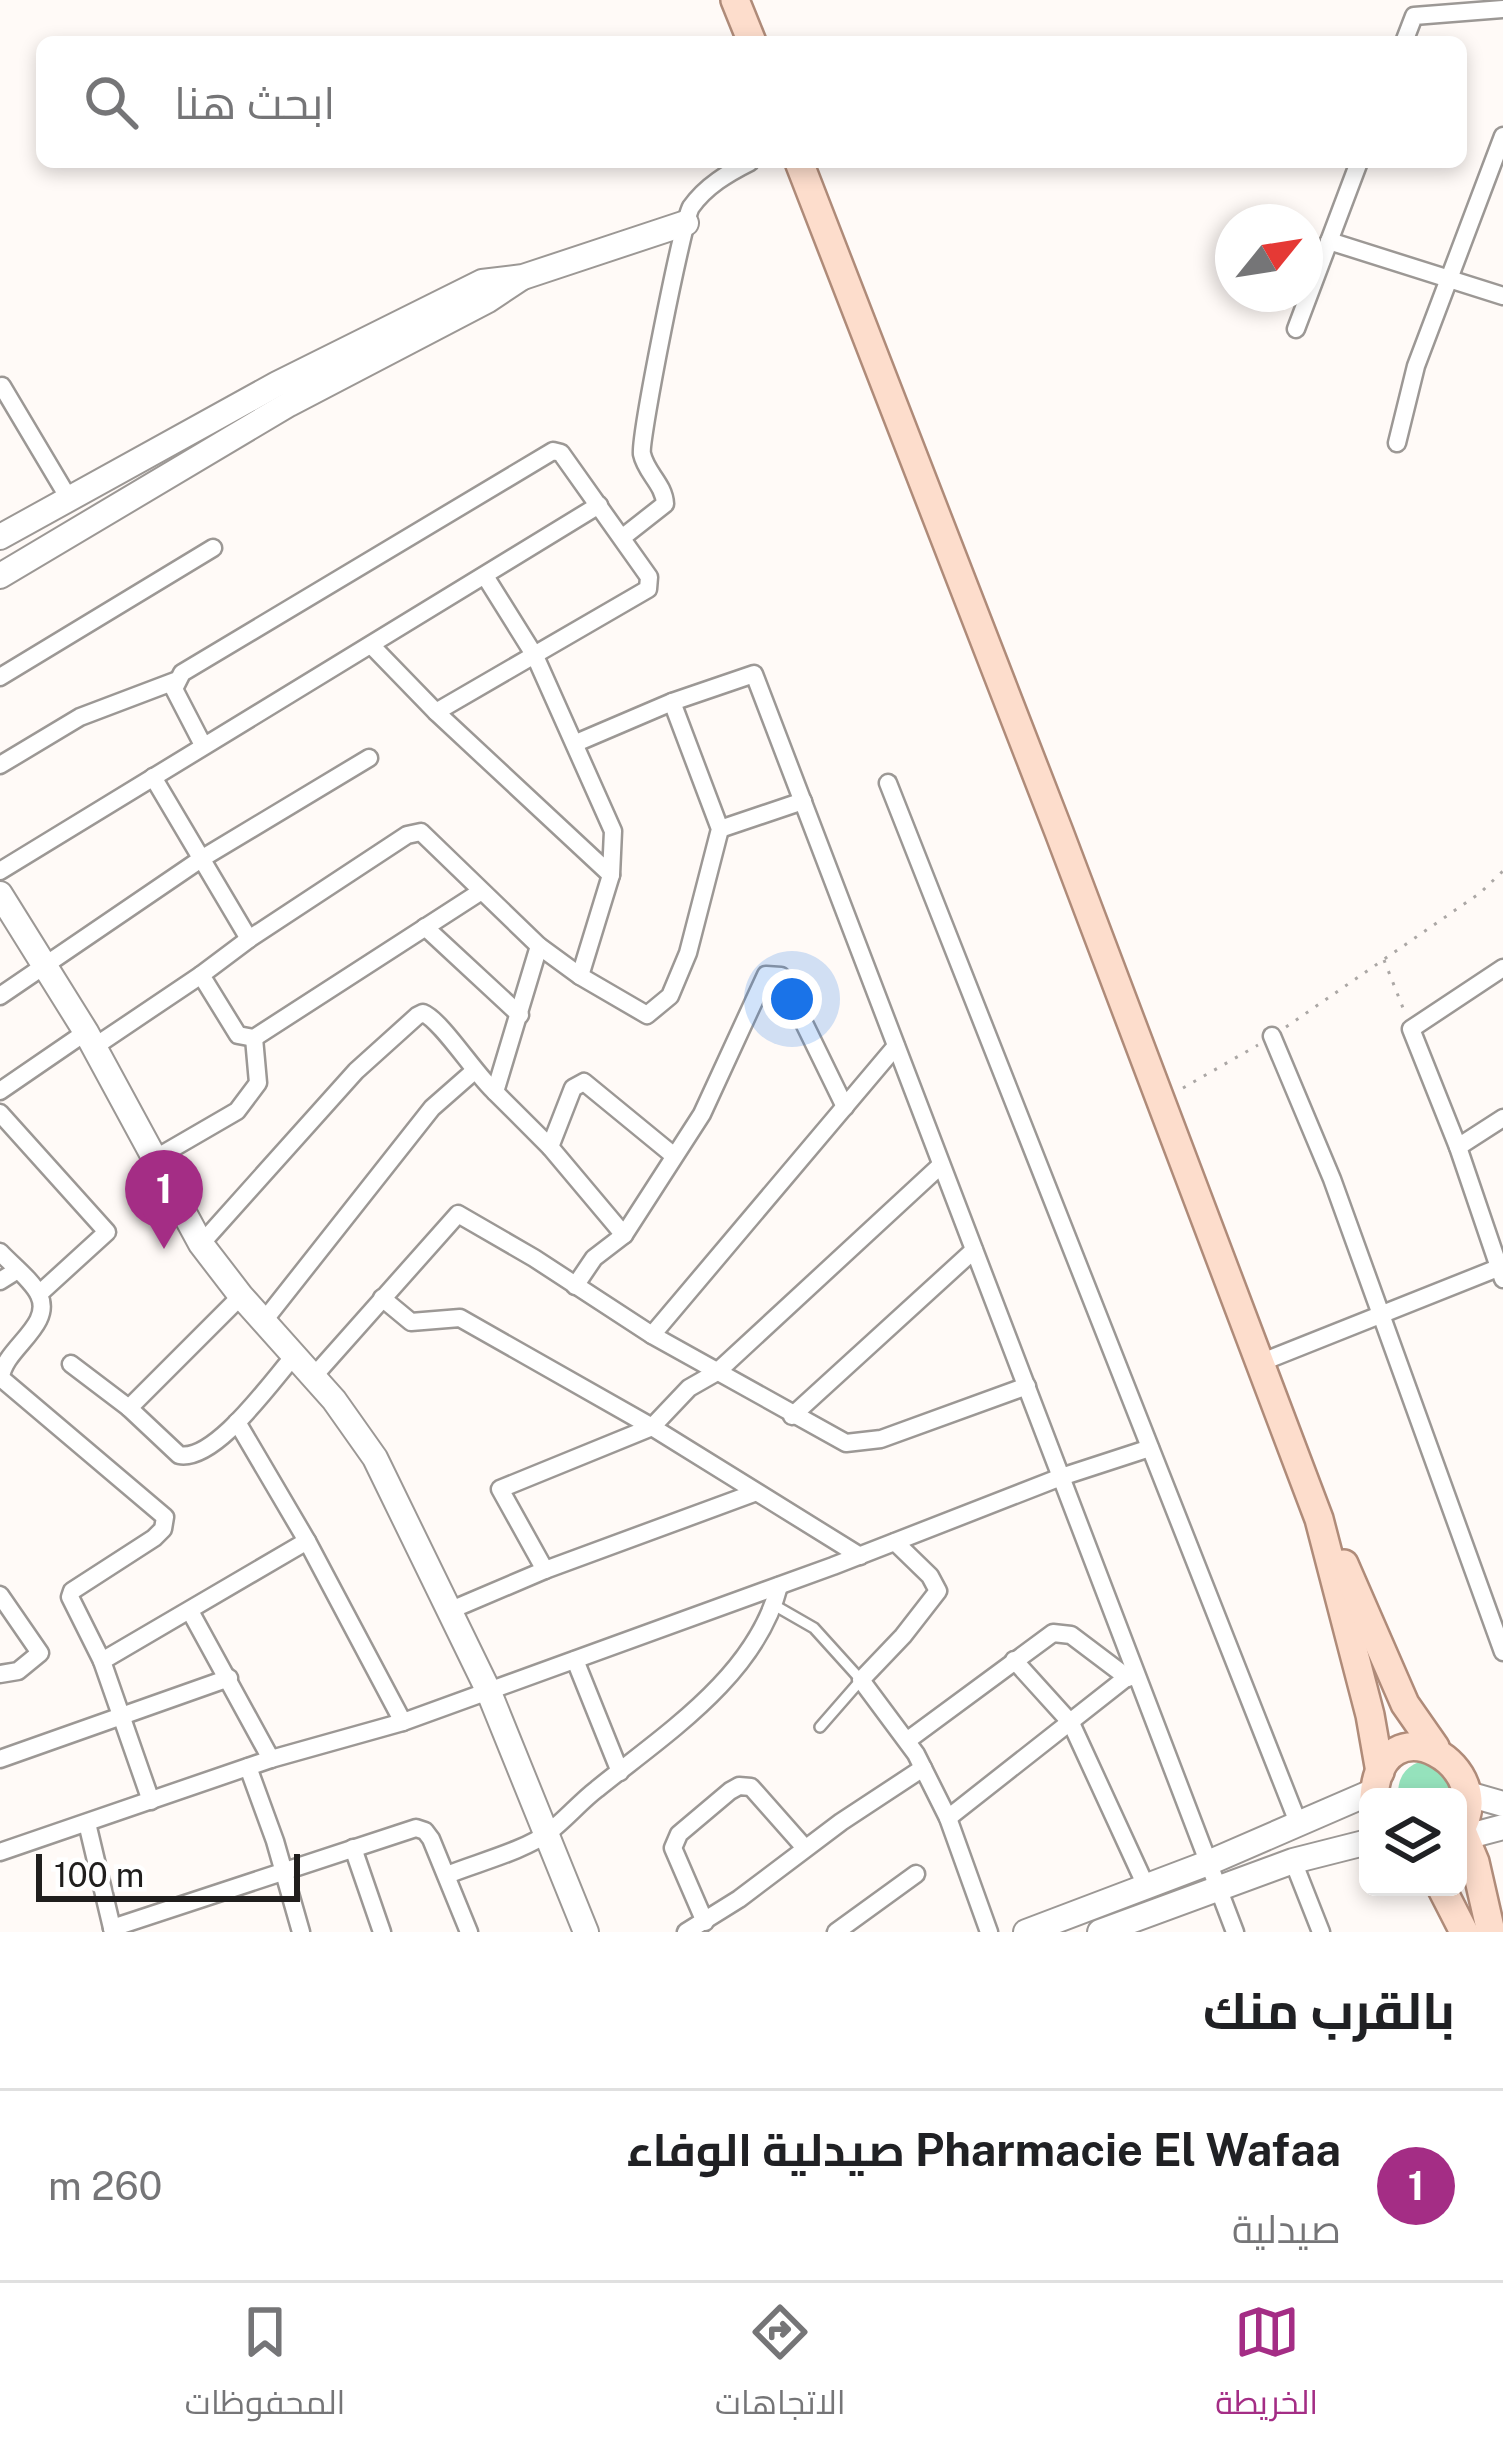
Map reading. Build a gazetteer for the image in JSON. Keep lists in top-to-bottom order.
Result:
{
  "scale_bar": "100 m",
  "north": "top right",
  "page": {
    "search": "ابحث هنا",
    "pins": "1",
    "scale": "100 m",
    "heading": "بالقرب منك",
    "list": [
      {
        "mark": "1",
        "name": "Pharmacie El Wafaa صيدلية الوفاء",
        "note": "صيدلية",
        "value": "260 m"
      }
    ],
    "nav": ["الخريطة", "الاتجاهات", "المحفوظات"]
  }
}
